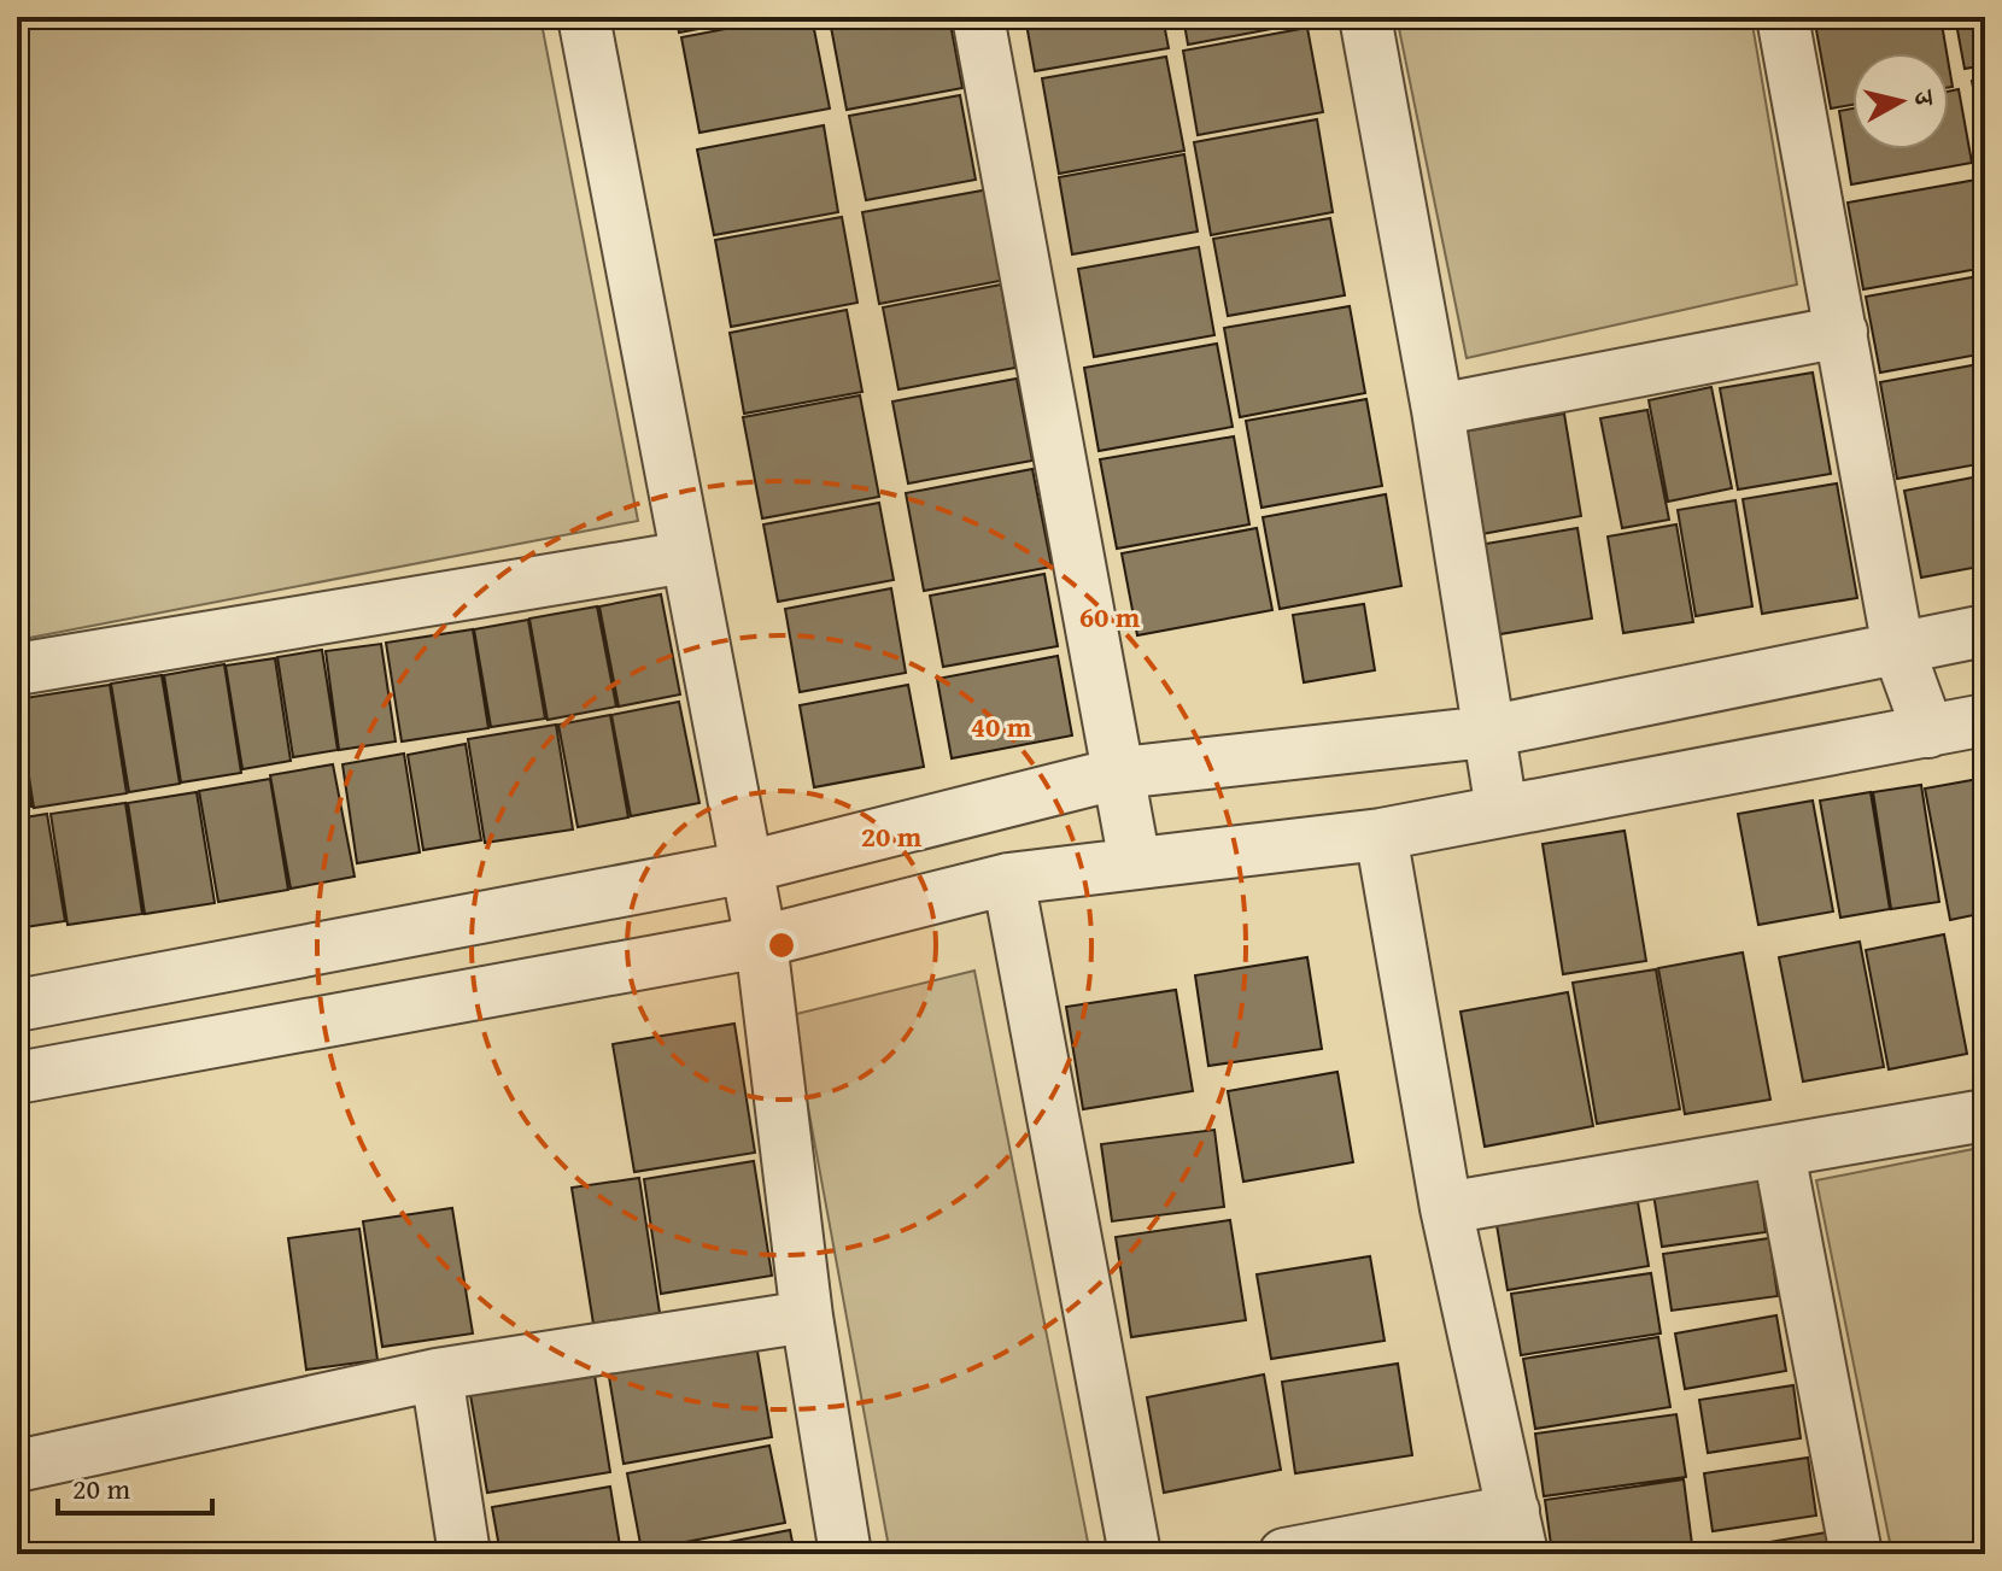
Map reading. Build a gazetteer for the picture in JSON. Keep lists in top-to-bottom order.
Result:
{
  "scale_bar": "20 m",
  "north": "right",
  "rings": ["60 m", "40 m", "20 m"]
}
